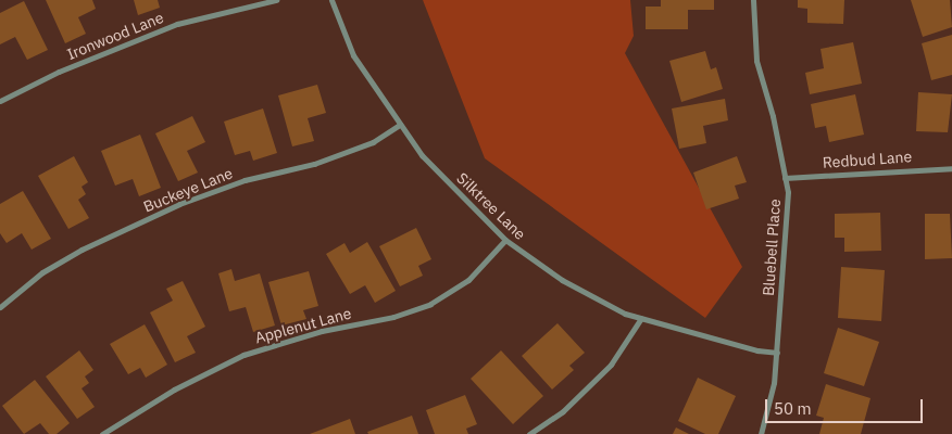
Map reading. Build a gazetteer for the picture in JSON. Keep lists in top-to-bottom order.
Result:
{
  "streets": {
    "street": [
      "Ironwood Lane",
      "Redbud Lane",
      "Buckeye Lane",
      "Silktree Lane",
      "Bluebell Place",
      "Applenut Lane"
    ]
  },
  "crossings": [
    ["Redbud Lane", "Bluebell Place"],
    ["Buckeye Lane", "Silktree Lane"],
    ["Silktree Lane", "Bluebell Place"],
    ["Silktree Lane", "Applenut Lane"]
  ],
  "scale_bar": "50 m"
}
